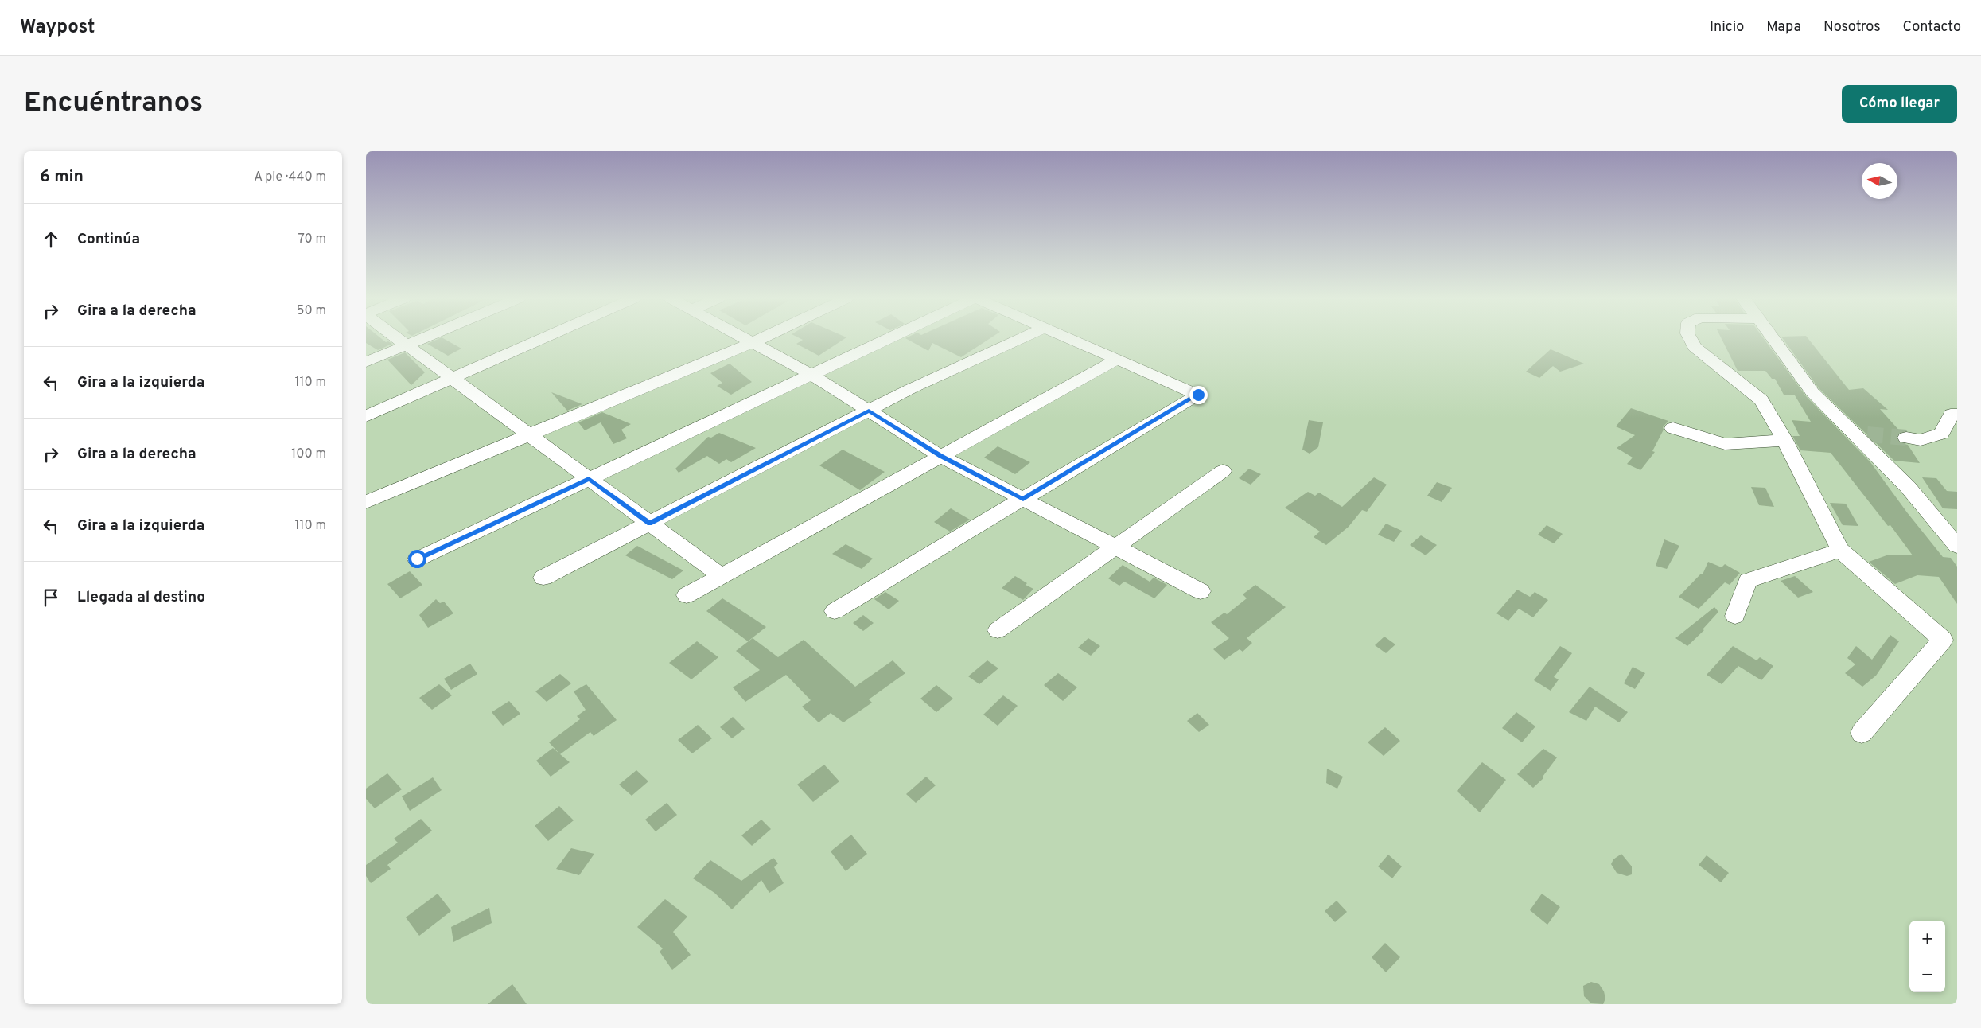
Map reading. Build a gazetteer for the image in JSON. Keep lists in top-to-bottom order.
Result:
{
  "north": "left",
  "page": {
    "header": "Waypost",
    "nav": [
      "Inicio",
      "Mapa",
      "Nosotros",
      "Contacto"
    ],
    "buttons": "Cómo llegar",
    "title": "Encuéntranos",
    "heading": ["6 min", "A pie · 440 m"],
    "list": [
      ["Continúa", "70 m"],
      ["Gira a la derecha", "50 m"],
      ["Gira a la izquierda", "110 m"],
      ["Gira a la derecha", "100 m"],
      ["Gira a la izquierda", "110 m"],
      "Llegada al destino"
    ],
    "map_buttons": ["+", "−"]
  }
}
